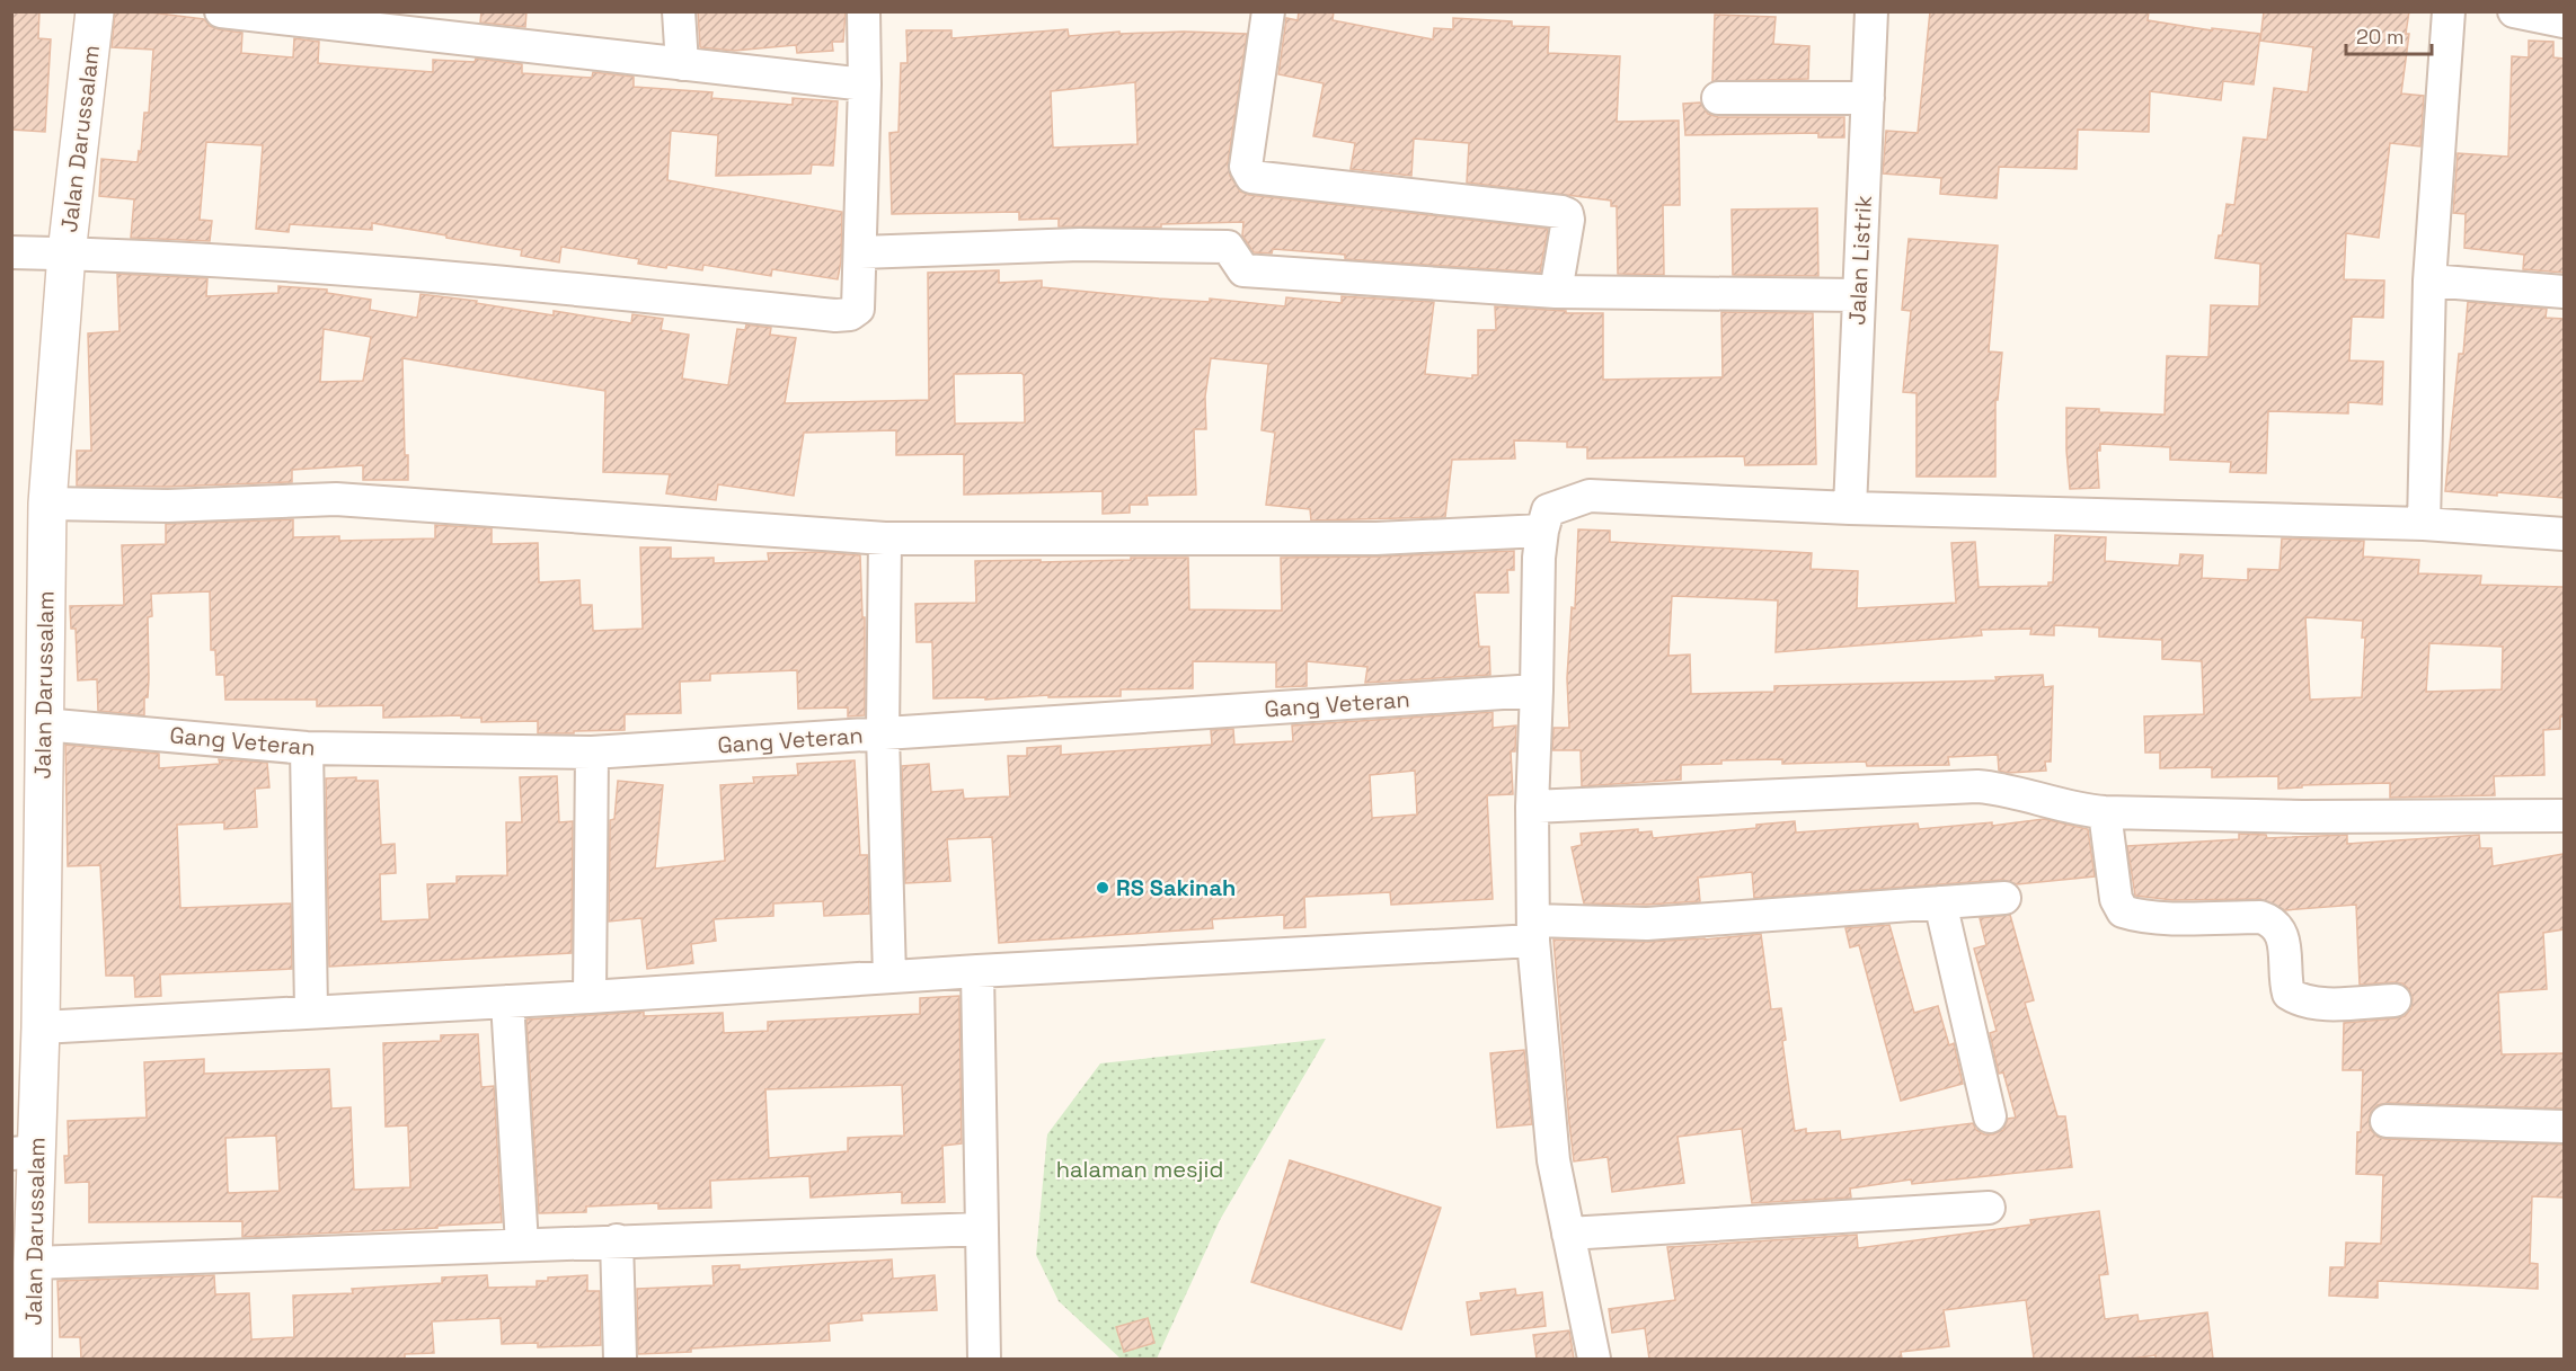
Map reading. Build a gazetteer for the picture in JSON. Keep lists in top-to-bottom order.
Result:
{
  "streets": {
    "street": ["Jalan Darussalam", "Jalan Listrik", "Gang Veteran"]
  },
  "crossings": [
    ["Jalan Darussalam", "Gang Veteran"]
  ],
  "parks": ["halaman mesjid"],
  "places": ["RS Sakinah"],
  "scale_bar": "20 m"
}
